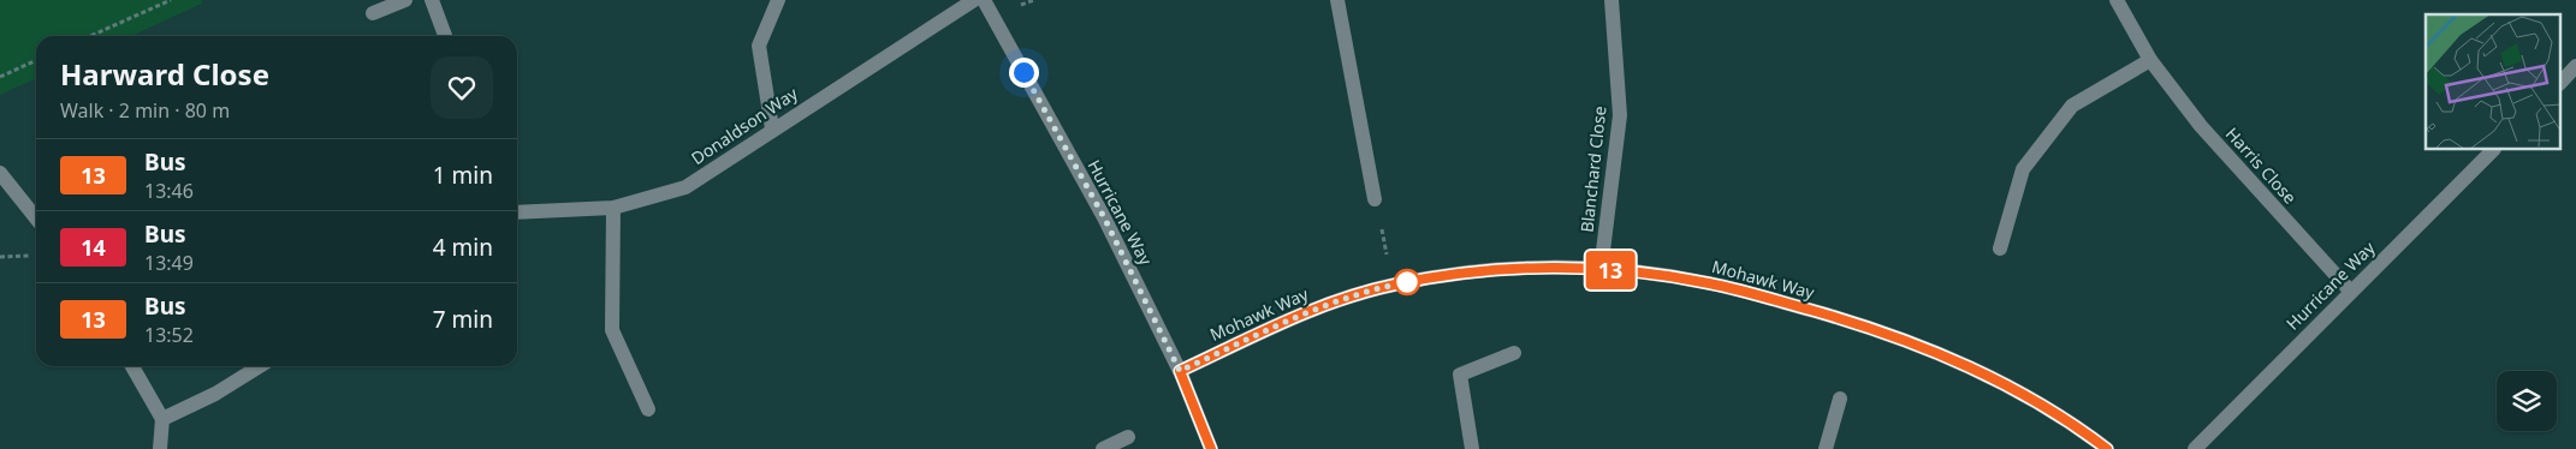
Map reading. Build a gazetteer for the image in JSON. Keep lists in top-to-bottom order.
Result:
{
  "streets": {
    "street": [
      "Donaldson Way",
      "Harris Close",
      "Blanchard Close",
      "Hurricane Way",
      "Mohawk Way"
    ]
  },
  "crossings": [
    ["Harris Close", "Hurricane Way"],
    ["Blanchard Close", "Mohawk Way"],
    ["Hurricane Way", "Mohawk Way"]
  ],
  "lines": ["bus line 13"],
  "page": {
    "on_map": "13",
    "heading": ["Harward Close", "Walk · 2 min · 80 m"],
    "list": [
      {
        "mark": "13",
        "name": "Bus",
        "note": "13:46",
        "value": "1 min"
      },
      {
        "mark": "14",
        "name": "Bus",
        "note": "13:49",
        "value": "4 min"
      },
      {
        "mark": "13",
        "name": "Bus",
        "note": "13:52",
        "value": "7 min"
      }
    ]
  }
}
